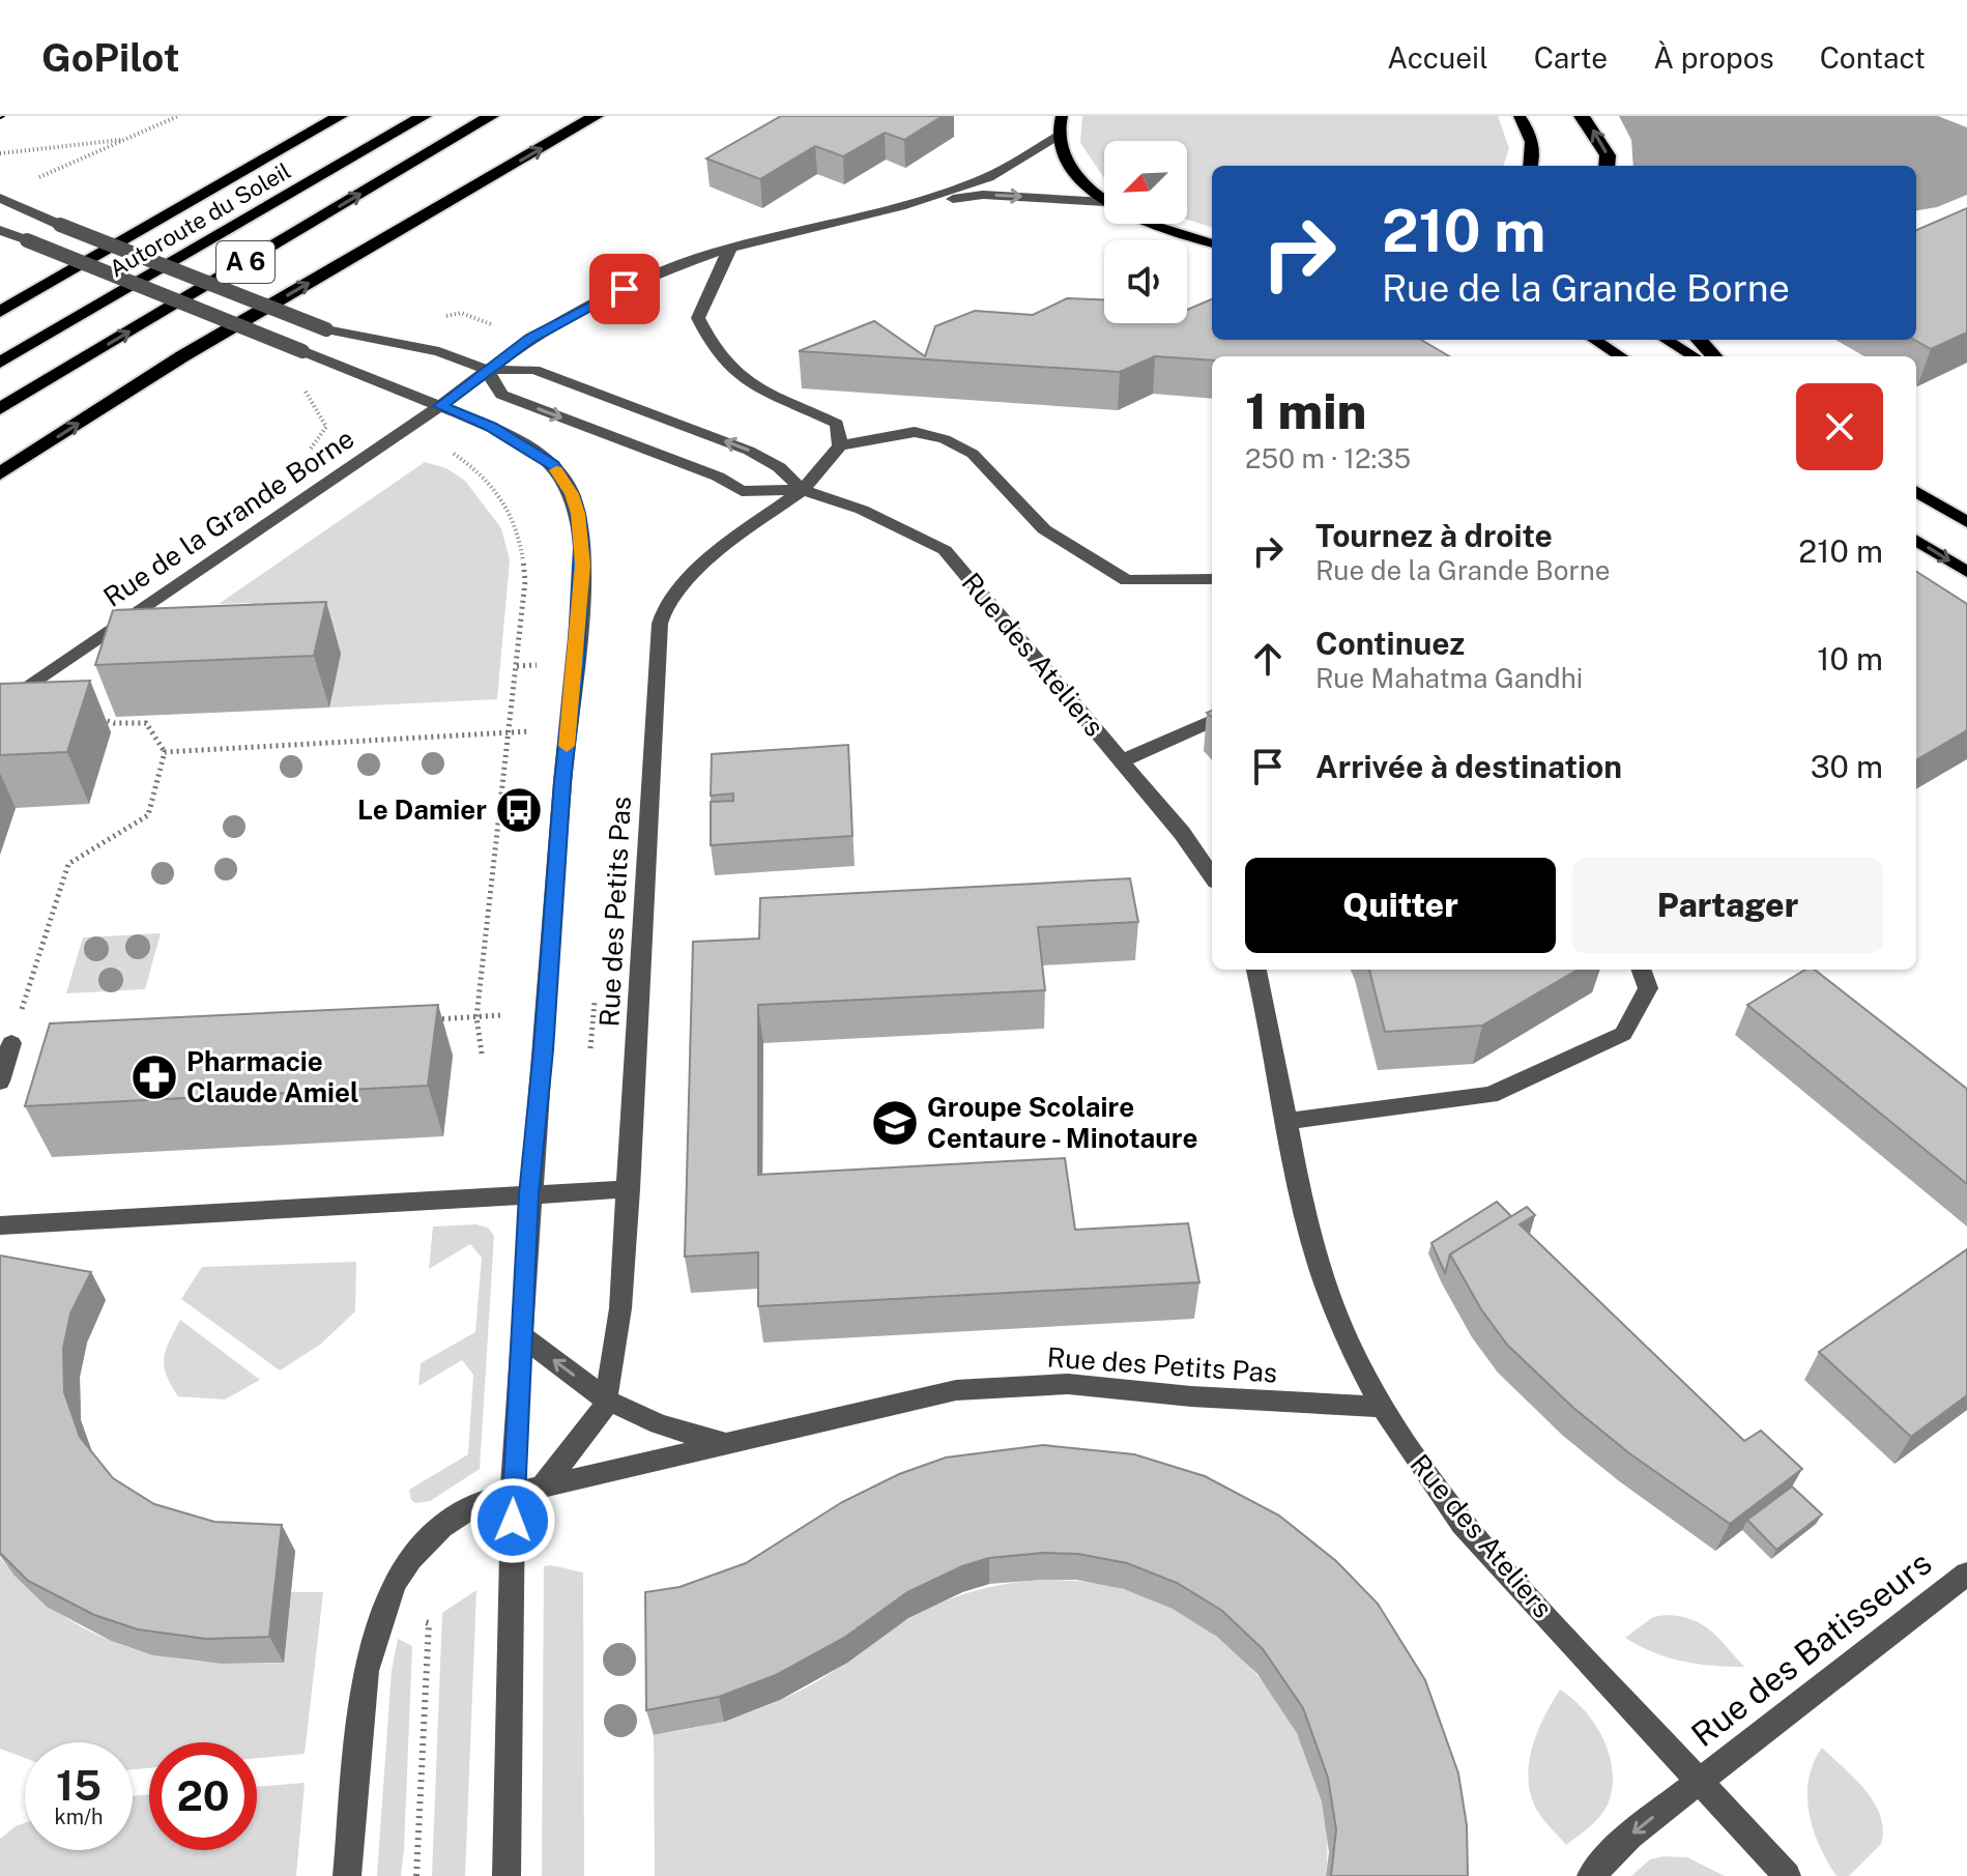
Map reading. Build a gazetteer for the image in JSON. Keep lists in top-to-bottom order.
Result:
{
  "streets": {
    "highway": ["Autoroute du Soleil", "A 6"],
    "street": [
      "Rue de la Grande Borne",
      "Rue des Ateliers",
      "Rue des Petits Pas",
      "Rue des Batisseurs"
    ]
  },
  "crossings": [
    ["Rue des Ateliers", "Rue des Petits Pas"],
    ["Rue des Ateliers", "Rue des Batisseurs"]
  ],
  "places": {
    "bus stop": ["Le Damier"],
    "pharmacy": ["Pharmacie Claude Amiel"],
    "school or university": ["Groupe Scolaire Centaure - Minotaure"]
  },
  "north": "bottom left",
  "page": {
    "header": "GoPilot",
    "nav": [
      "Accueil",
      "Carte",
      "À propos",
      "Contact"
    ],
    "turn": ["210 m", "Rue de la Grande Borne"],
    "heading": ["1 min", "250 m · 12:35"],
    "list": [
      {
        "name": "Tournez à droite",
        "note": "Rue de la Grande Borne",
        "value": "210 m"
      },
      {
        "name": "Continuez",
        "note": "Rue Mahatma Gandhi",
        "value": "10 m"
      },
      {
        "name": "Arrivée à destination",
        "value": "30 m"
      }
    ],
    "buttons": ["Quitter", "Partager"],
    "speed": "15 km/h",
    "limit": "20"
  }
}
